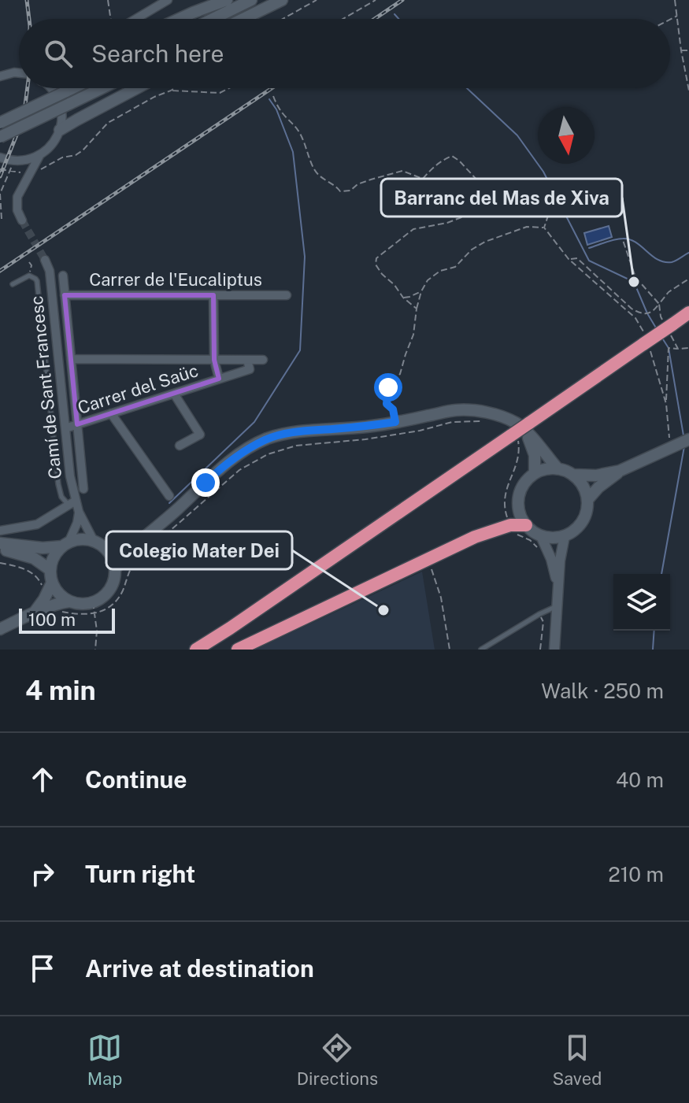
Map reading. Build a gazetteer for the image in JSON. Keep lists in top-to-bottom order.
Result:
{
  "streets": {
    "street": ["Carrer de l'Eucaliptus", "Camí de Sant Francesc", "Carrer del Saüc"]
  },
  "crossings": [
    ["Carrer de l'Eucaliptus", "Camí de Sant Francesc"],
    ["Camí de Sant Francesc", "Carrer del Saüc"]
  ],
  "places": ["Barranc del Mas de Xiva", "Colegio Mater Dei"],
  "scale_bar": "100 m",
  "north": "bottom",
  "page": {
    "search": "Search here",
    "scale": "100 m",
    "heading": ["4 min", "Walk · 250 m"],
    "list": [
      ["Continue", "40 m"],
      ["Turn right", "210 m"],
      "Arrive at destination"
    ],
    "nav": ["Map", "Directions", "Saved"]
  }
}
